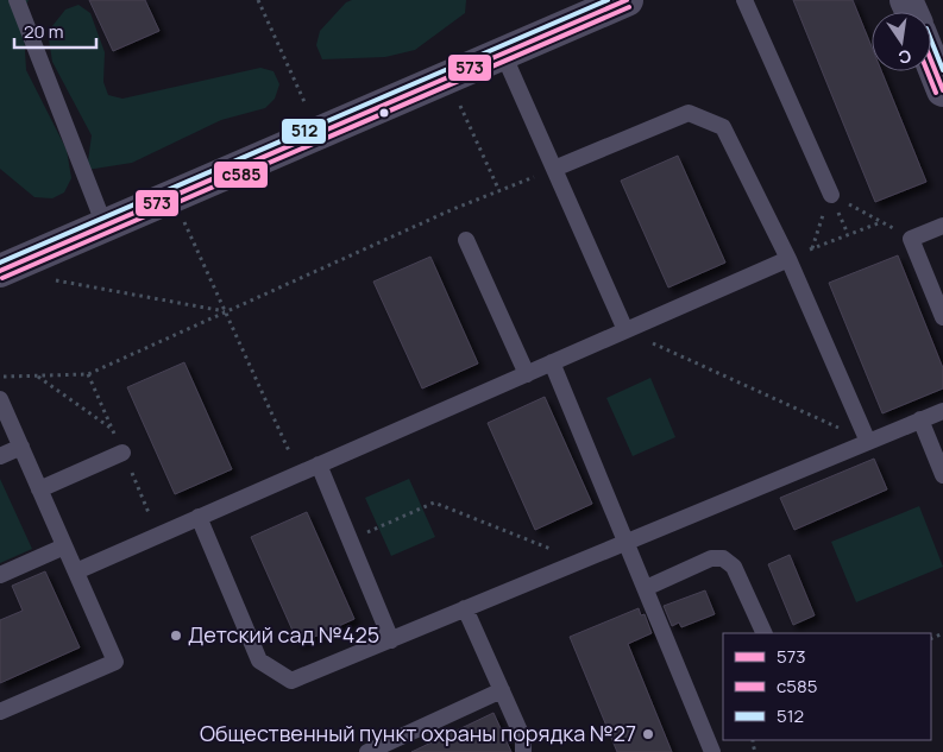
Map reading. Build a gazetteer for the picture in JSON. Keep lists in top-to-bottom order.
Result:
{
  "places": ["Детский сад №425", "Общественный пункт охраны порядка №27"],
  "lines": ["transit line 573", "transit line 512", "transit line с585"],
  "legend": ["573", "с585", "512"],
  "scale_bar": "20 m",
  "north": "bottom"
}
